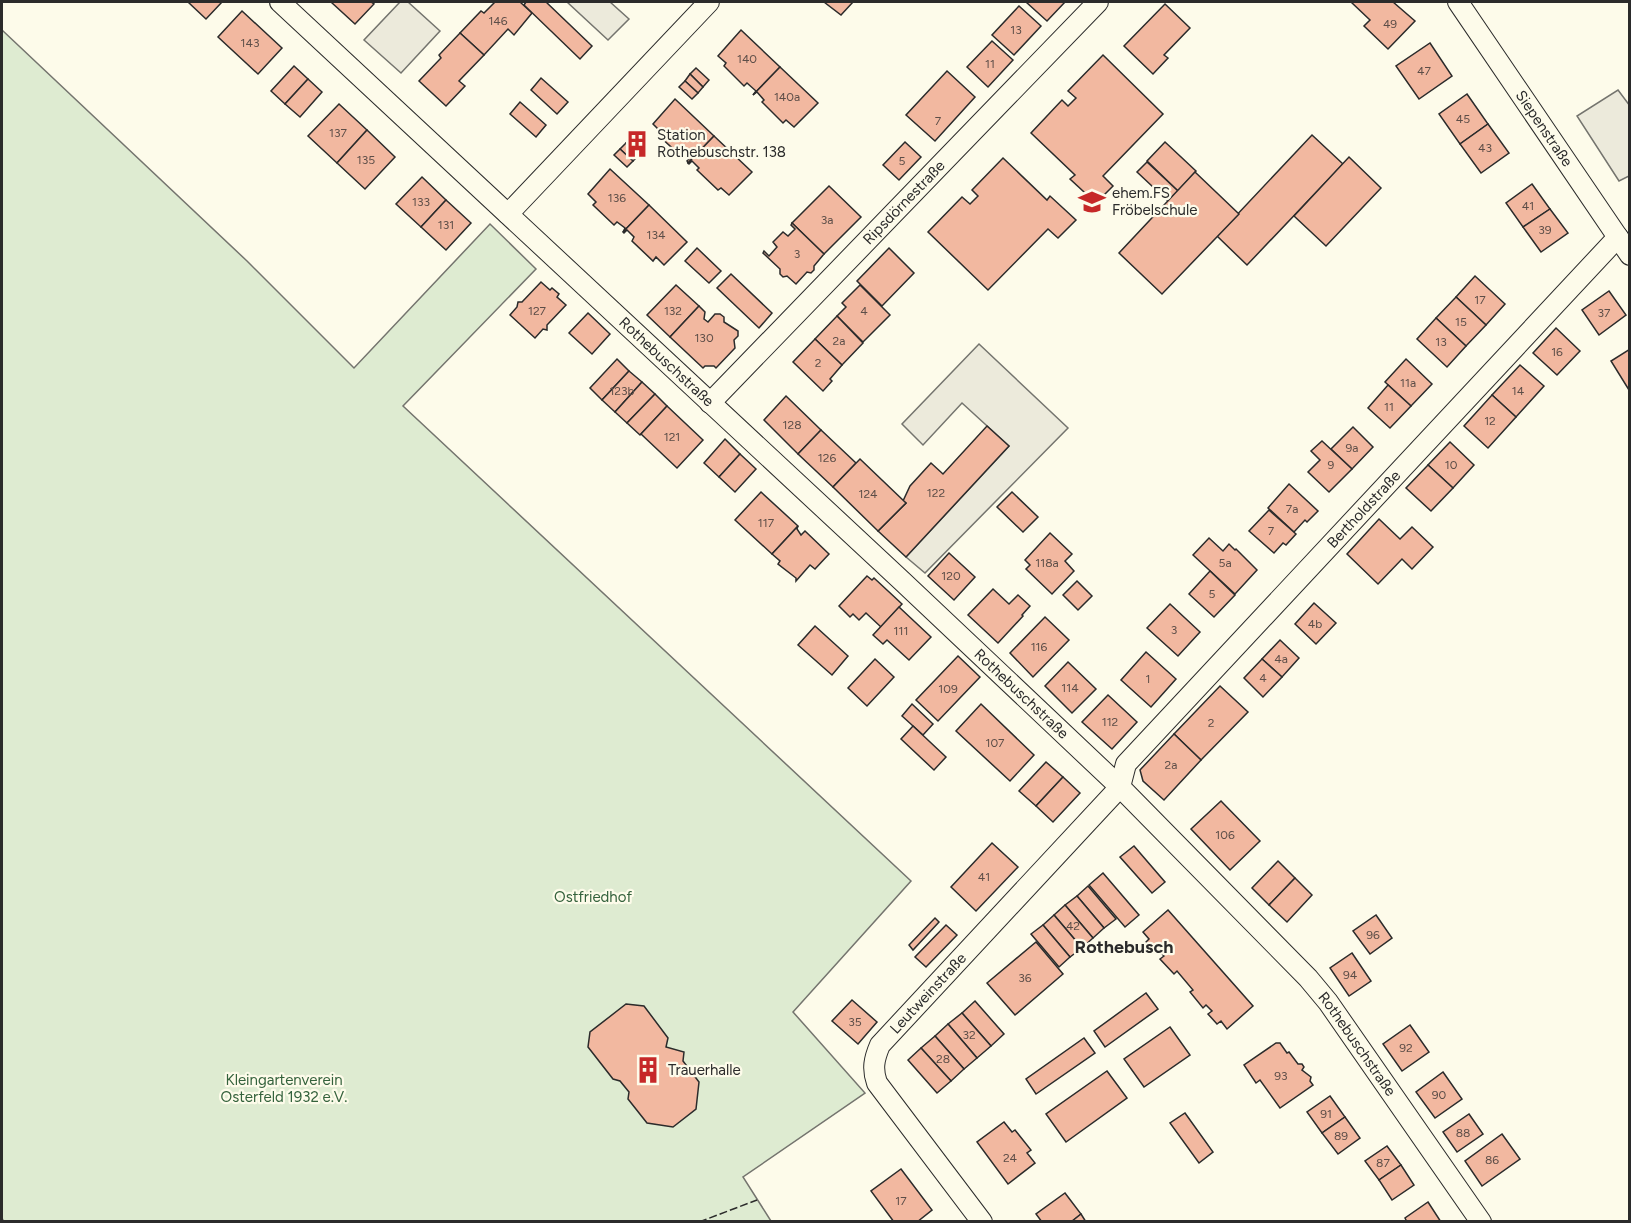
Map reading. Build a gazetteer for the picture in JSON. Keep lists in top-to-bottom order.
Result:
{
  "streets": {
    "street": [
      "Siepenstraße",
      "Ripsdörnestraße",
      "Rothebuschstraße",
      "Bertholdstraße",
      "Leutweinstraße"
    ]
  },
  "crossings": [
    ["Siepenstraße", "Bertholdstraße"],
    ["Ripsdörnestraße", "Rothebuschstraße"],
    ["Rothebuschstraße", "Bertholdstraße"],
    ["Rothebuschstraße", "Leutweinstraße"],
    ["Bertholdstraße", "Leutweinstraße"]
  ],
  "districts": ["Rothebusch"],
  "parks": ["Ostfriedhof", "Kleingartenverein Osterfeld 1932 e.V."],
  "places": {
    "building": ["Station Rothebuschstr. 138", "Trauerhalle"],
    "school or university": ["ehem.FS Fröbelschule"]
  },
  "house_numbers": [
    "146",
    "49",
    "13",
    "143",
    "140",
    "11",
    "47",
    "140a",
    "45",
    "7",
    "137",
    "43",
    "135",
    "5",
    "136",
    "133",
    "41",
    "3a",
    "131",
    "39",
    "134",
    "3",
    "17",
    "127",
    "132",
    "4",
    "37",
    "15",
    "130",
    "2a",
    "13",
    "16",
    "2",
    "11a",
    "123b",
    "14",
    "11",
    "12",
    "128",
    "121",
    "9a",
    "126",
    "9",
    "10",
    "122",
    "124",
    "7a",
    "117",
    "7",
    "118a",
    "5a",
    "120",
    "5",
    "4b",
    "3",
    "111",
    "116",
    "4a",
    "4",
    "1",
    "114",
    "109",
    "112",
    "2",
    "107",
    "2a",
    "106",
    "41",
    "42",
    "96",
    "94",
    "36",
    "35",
    "32",
    "92",
    "28",
    "93",
    "90",
    "91",
    "88",
    "89",
    "24",
    "86",
    "87",
    "17"
  ]
}
